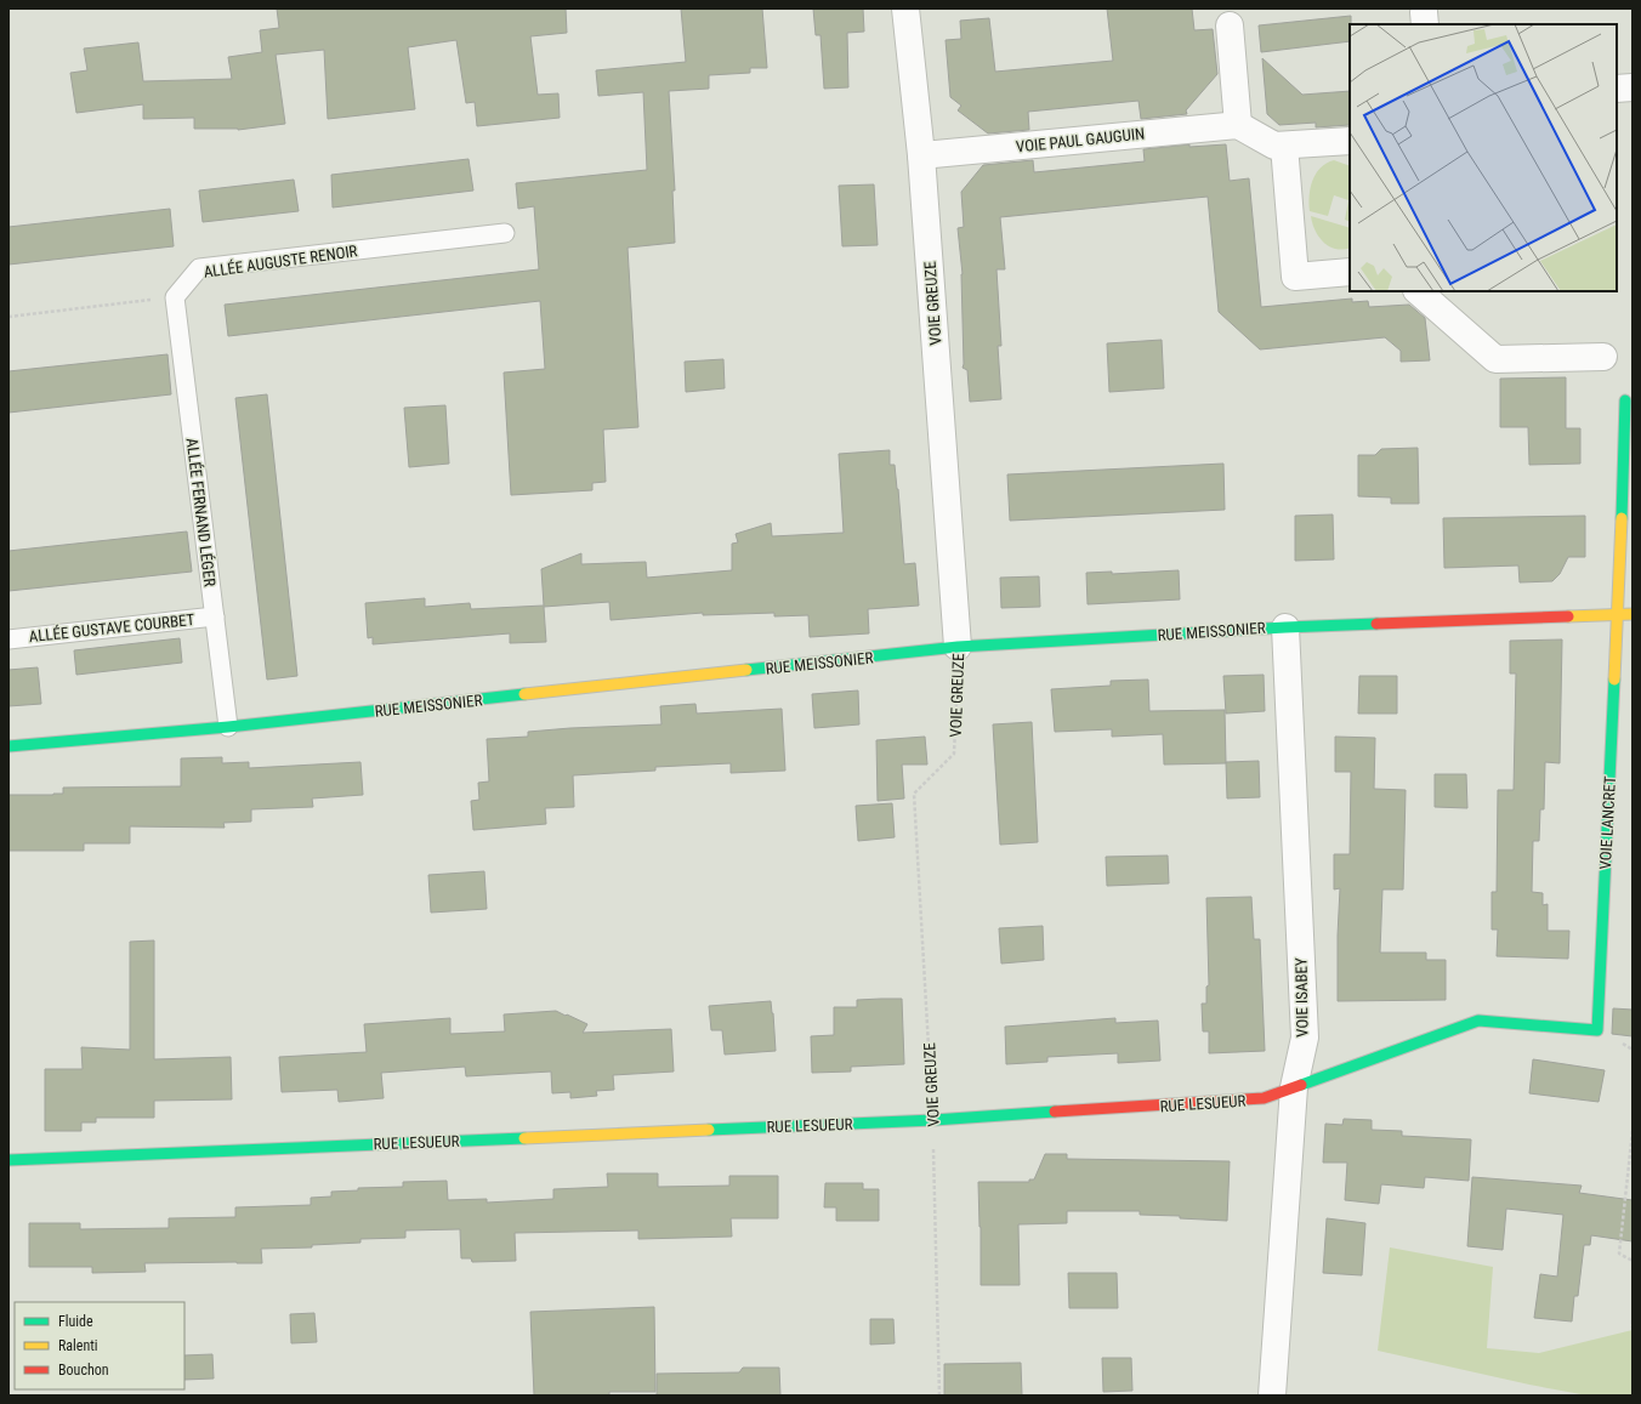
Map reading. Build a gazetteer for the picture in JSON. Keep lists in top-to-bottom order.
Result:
{
  "streets": {
    "street": [
      "VOIE PAUL GAUGUIN",
      "VOIE GREUZE",
      "RUE MEISSONIER",
      "VOIE LANCRET",
      "VOIE ISABEY",
      "RUE LESUEUR"
    ],
    "lane": ["ALLÉE AUGUSTE RENOIR", "ALLÉE FERNAND LÉGER", "ALLÉE GUSTAVE COURBET"]
  },
  "crossings": [
    ["VOIE PAUL GAUGUIN", "VOIE GREUZE"],
    ["ALLÉE AUGUSTE RENOIR", "ALLÉE FERNAND LÉGER"],
    ["VOIE GREUZE", "RUE MEISSONIER"],
    ["VOIE GREUZE", "RUE LESUEUR"],
    ["ALLÉE FERNAND LÉGER", "ALLÉE GUSTAVE COURBET"],
    ["ALLÉE FERNAND LÉGER", "RUE MEISSONIER"],
    ["RUE MEISSONIER", "VOIE LANCRET"],
    ["RUE MEISSONIER", "VOIE ISABEY"],
    ["VOIE LANCRET", "RUE LESUEUR"],
    ["VOIE ISABEY", "RUE LESUEUR"]
  ],
  "legend": ["Fluide", "Ralenti", "Bouchon"]
}
